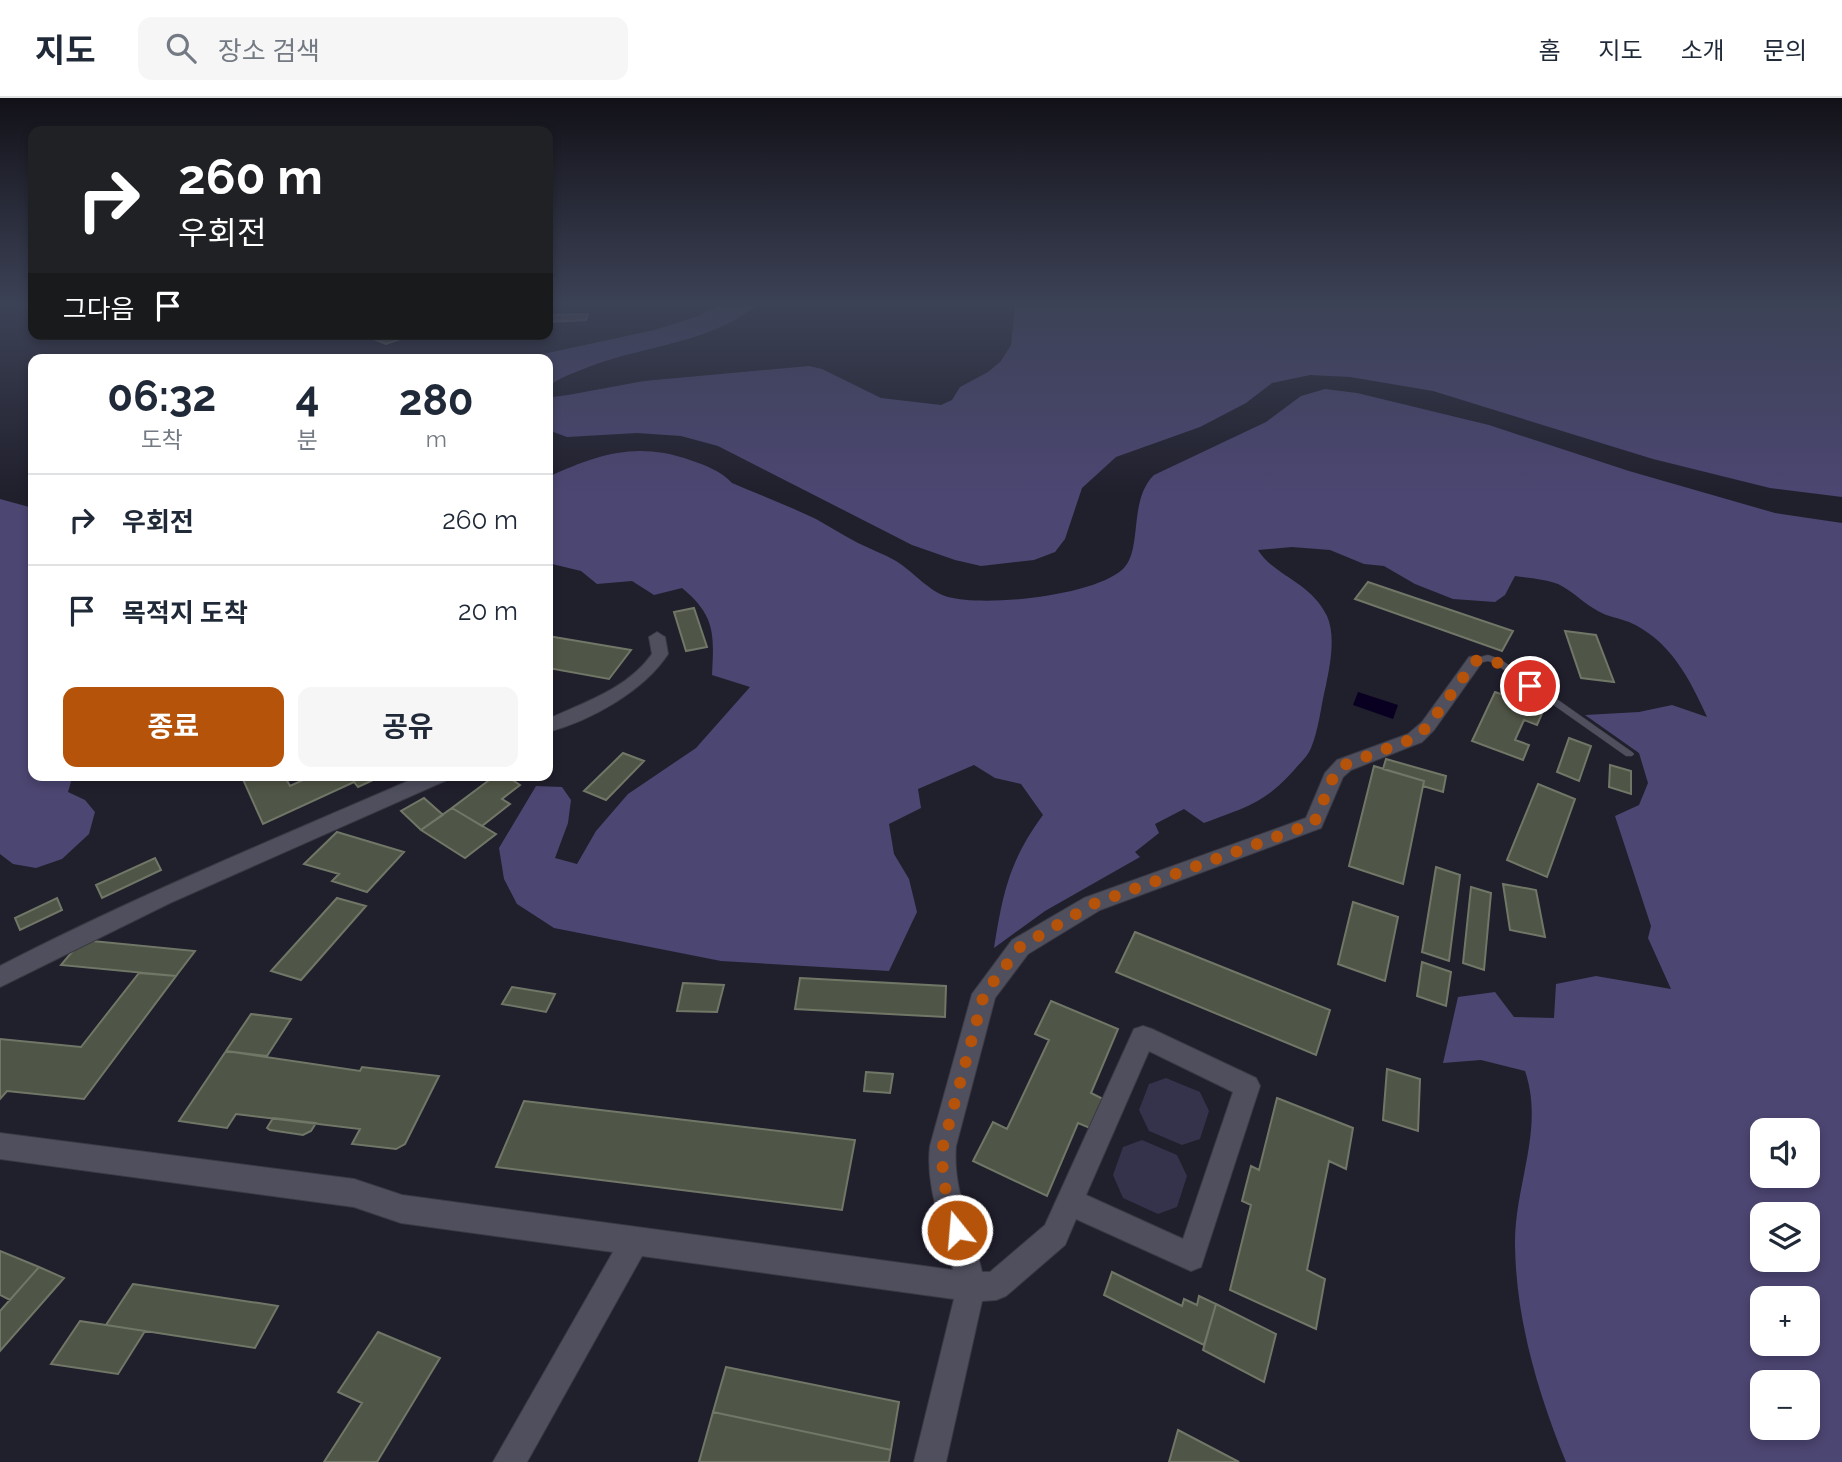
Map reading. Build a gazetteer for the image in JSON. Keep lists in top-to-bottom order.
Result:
{
  "page": {
    "header": "지도",
    "search": "장소 검색",
    "nav": [
      "홈",
      "지도",
      "소개",
      "문의"
    ],
    "turn": ["260 m", "우회전"],
    "then": "그다음",
    "eta": [
      "06:32",
      "도착",
      "4",
      "분",
      "280",
      "m"
    ],
    "list": [
      {
        "name": "우회전",
        "value": "260 m"
      },
      {
        "name": "목적지 도착",
        "value": "20 m"
      }
    ],
    "buttons": ["종료", "공유"],
    "map_buttons": ["+", "−"]
  }
}
